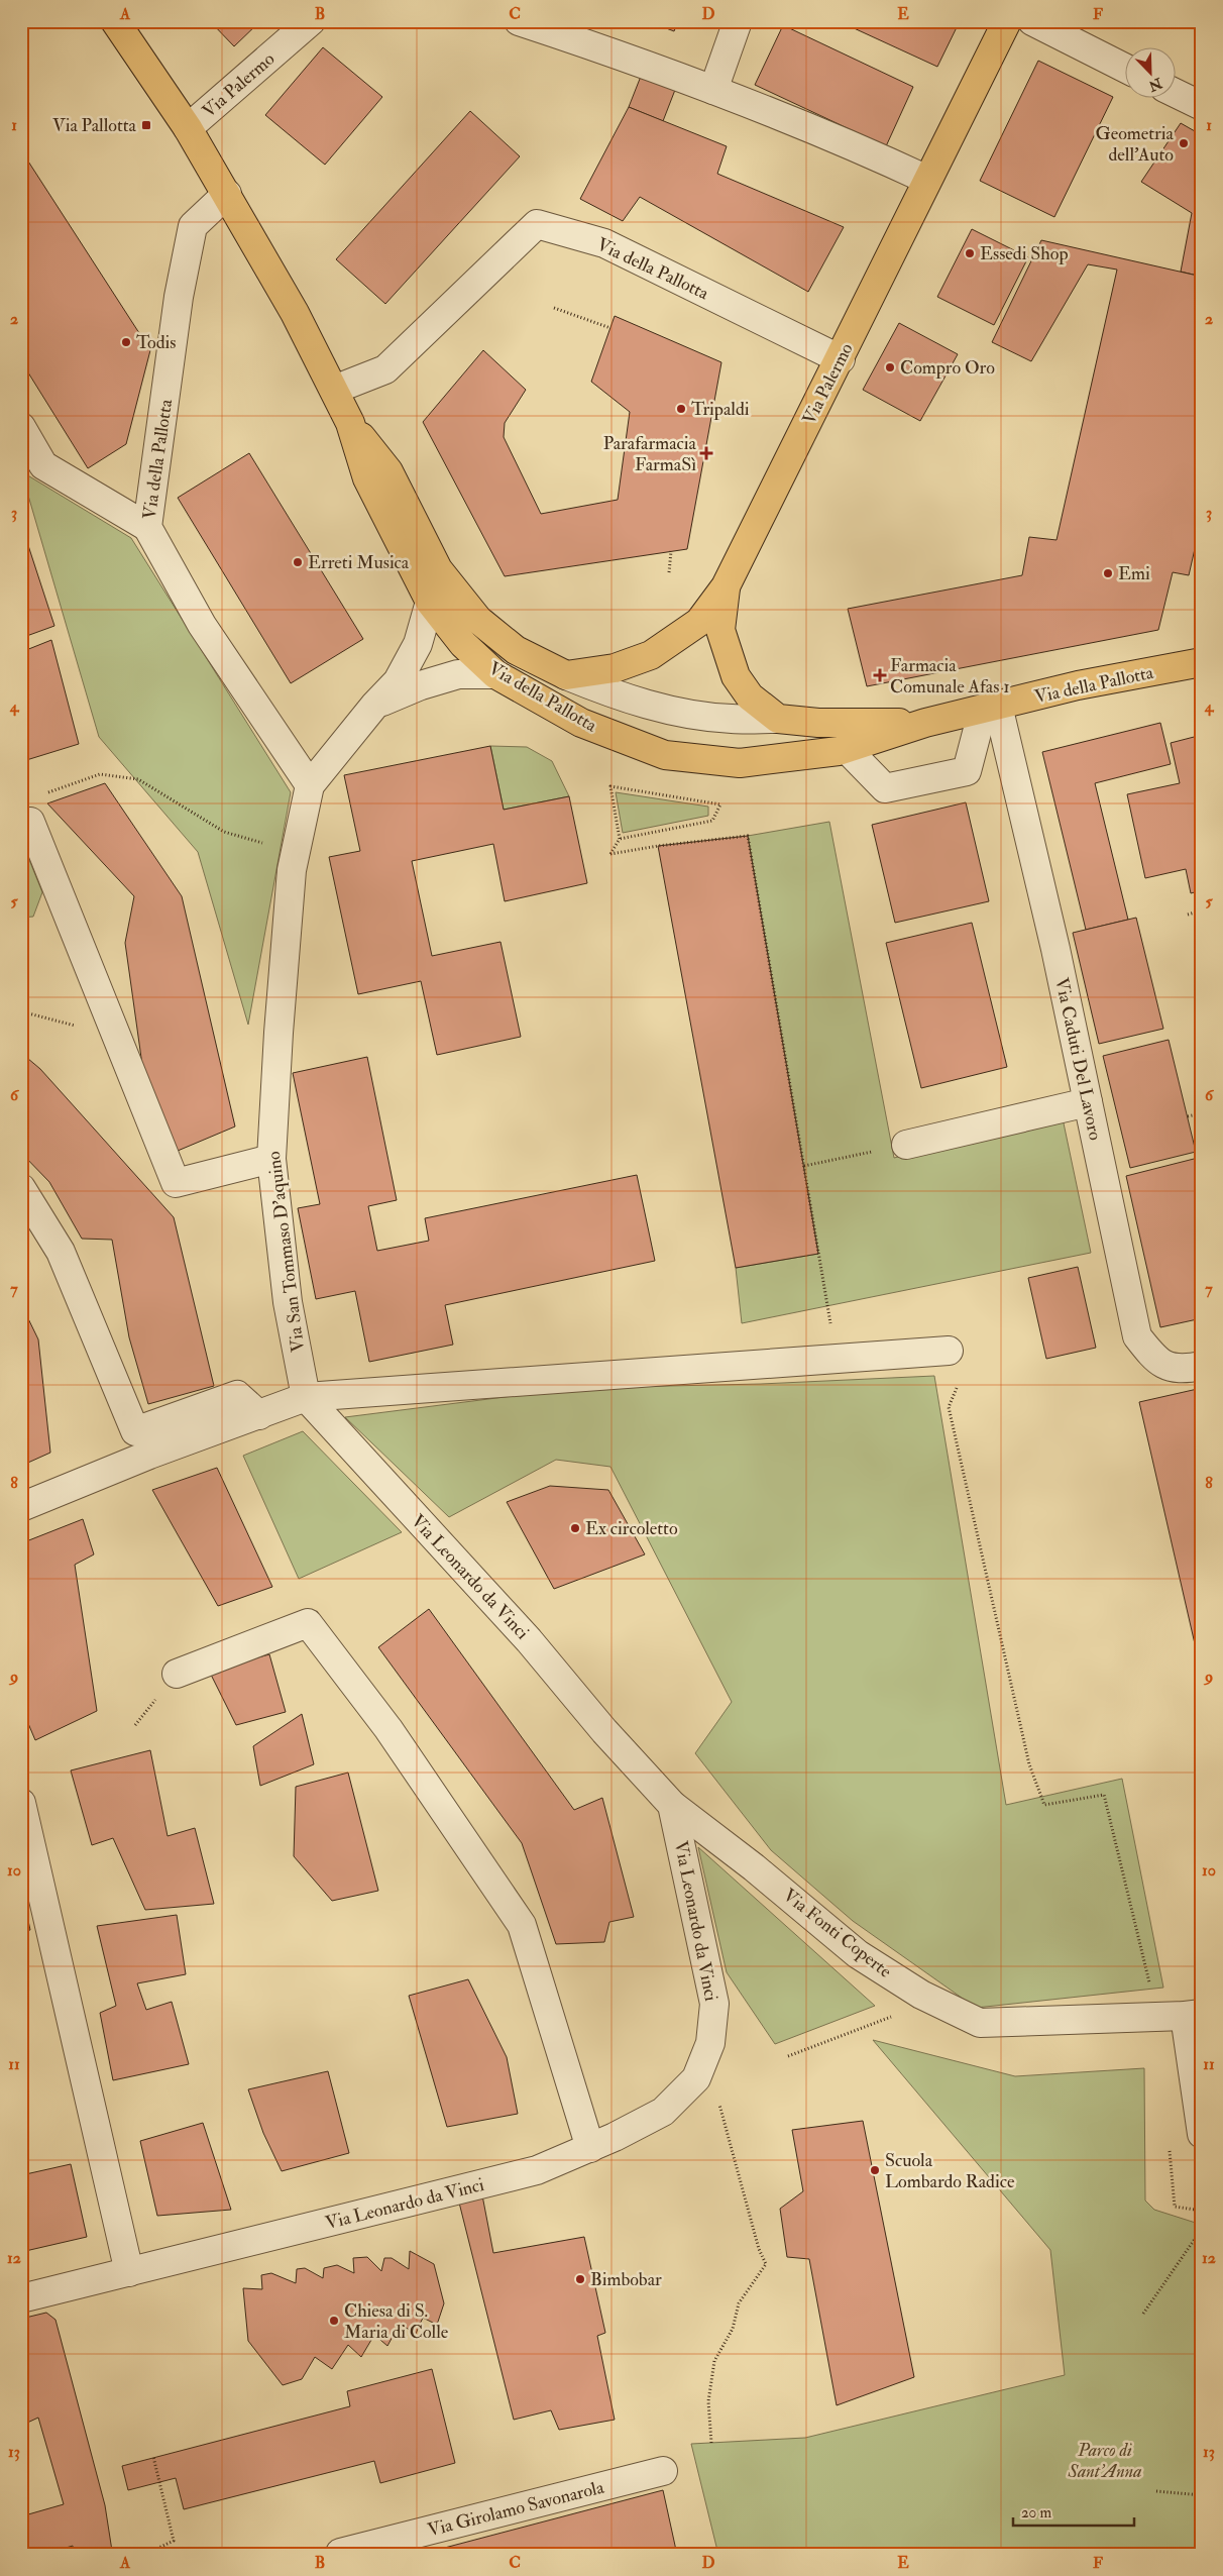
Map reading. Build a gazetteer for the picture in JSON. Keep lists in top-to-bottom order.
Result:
{
  "streets": {
    "main road": ["Via Palermo", "Via della Pallotta"],
    "street": [
      "Via Caduti Del Lavoro",
      "Via San Tommaso D'aquino",
      "Via Leonardo da Vinci",
      "Via Fonti Coperte",
      "Via Girolamo Savonarola"
    ]
  },
  "crossings": [
    ["Via Palermo", "Via della Pallotta"],
    ["Via della Pallotta", "Via Caduti Del Lavoro"],
    ["Via della Pallotta", "Via San Tommaso D'aquino"],
    ["Via San Tommaso D'aquino", "Via Leonardo da Vinci"],
    ["Via Leonardo da Vinci", "Via Fonti Coperte"]
  ],
  "parks": ["Parco di Sant'Anna"],
  "places": {
    "transit": ["Via Pallotta"],
    "other": [
      "Geometria dell'Auto",
      "Essedi Shop",
      "Todis",
      "Compro Oro",
      "Tripaldi",
      "Erreti Musica",
      "Emi",
      "Ex circoletto",
      "Scuola Lombardo Radice",
      "Bimbobar",
      "Chiesa di S. Maria di Colle"
    ],
    "health": ["Parafarmacia FarmaSì", "Farmacia Comunale Afas 1"]
  },
  "scale_bar": "20 m",
  "north": "bottom right",
  "grid": {
    "columns": [
      "A",
      "B",
      "C",
      "D",
      "E",
      "F"
    ],
    "rows": [
      "1",
      "2",
      "3",
      "4",
      "5",
      "6",
      "7",
      "8",
      "9",
      "10",
      "11",
      "12",
      "13"
    ]
  }
}
